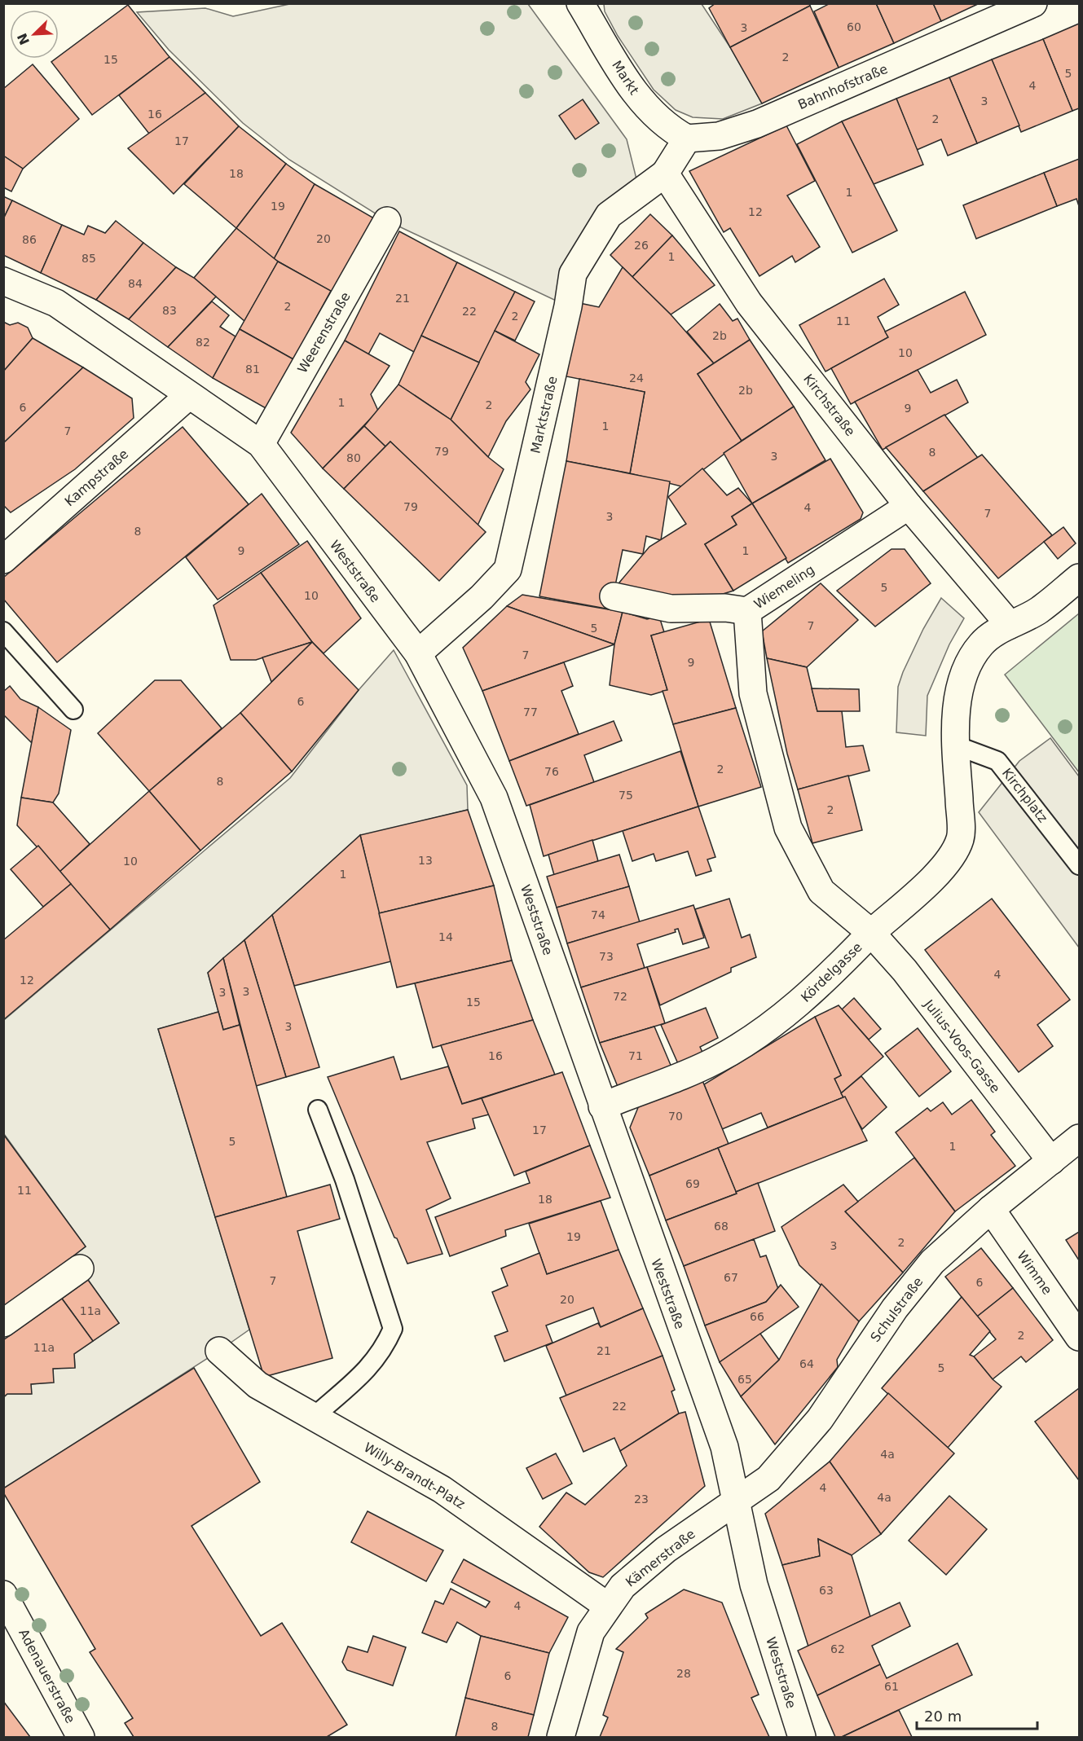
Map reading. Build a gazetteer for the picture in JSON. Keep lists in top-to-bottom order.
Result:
{
  "streets": {
    "street": [
      "Markt",
      "Bahnhofstraße",
      "Weerenstraße",
      "Kirchstraße",
      "Marktstraße",
      "Kampstraße",
      "Weststraße",
      "Wiemeling",
      "Kördelgasse",
      "Julius-Voos-Gasse",
      "Wimme",
      "Schulstraße",
      "Willy-Brandt-Platz",
      "Kämerstraße",
      "Adenauerstraße"
    ],
    "lane": ["Kirchplatz"]
  },
  "crossings": [
    ["Markt", "Bahnhofstraße"],
    ["Weerenstraße", "Weststraße"],
    ["Kirchstraße", "Marktstraße"],
    ["Kirchstraße", "Wiemeling"],
    ["Marktstraße", "Weststraße"],
    ["Kampstraße", "Weststraße"],
    ["Weststraße", "Kördelgasse"],
    ["Weststraße", "Schulstraße"],
    ["Weststraße", "Kämerstraße"],
    ["Wiemeling", "Kördelgasse"],
    ["Kördelgasse", "Julius-Voos-Gasse"],
    ["Julius-Voos-Gasse", "Schulstraße"],
    ["Wimme", "Schulstraße"],
    ["Schulstraße", "Kämerstraße"],
    ["Willy-Brandt-Platz", "Kämerstraße"]
  ],
  "house_numbers": [
    "60",
    "3",
    "2",
    "15",
    "5",
    "4",
    "3",
    "16",
    "2",
    "17",
    "18",
    "1",
    "19",
    "12",
    "20",
    "86",
    "26",
    "1",
    "85",
    "84",
    "21",
    "2",
    "83",
    "22",
    "2",
    "11",
    "2b",
    "82",
    "10",
    "81",
    "24",
    "2b",
    "1",
    "2",
    "6",
    "9",
    "1",
    "7",
    "79",
    "8",
    "3",
    "80",
    "79",
    "4",
    "7",
    "3",
    "8",
    "9",
    "1",
    "5",
    "10",
    "7",
    "5",
    "7",
    "9",
    "6",
    "77",
    "2",
    "76",
    "8",
    "75",
    "2",
    "13",
    "10",
    "1",
    "74",
    "14",
    "73",
    "4",
    "12",
    "3",
    "3",
    "72",
    "15",
    "3",
    "16",
    "71",
    "70",
    "17",
    "5",
    "1",
    "69",
    "11",
    "18",
    "68",
    "19",
    "2",
    "3",
    "67",
    "7",
    "6",
    "20",
    "11a",
    "66",
    "2",
    "11a",
    "21",
    "64",
    "5",
    "65",
    "22",
    "4a",
    "4",
    "4a",
    "23",
    "63",
    "4",
    "62",
    "28",
    "6",
    "61",
    "8"
  ],
  "scale_bar": "20 m",
  "north": "bottom left"
}
